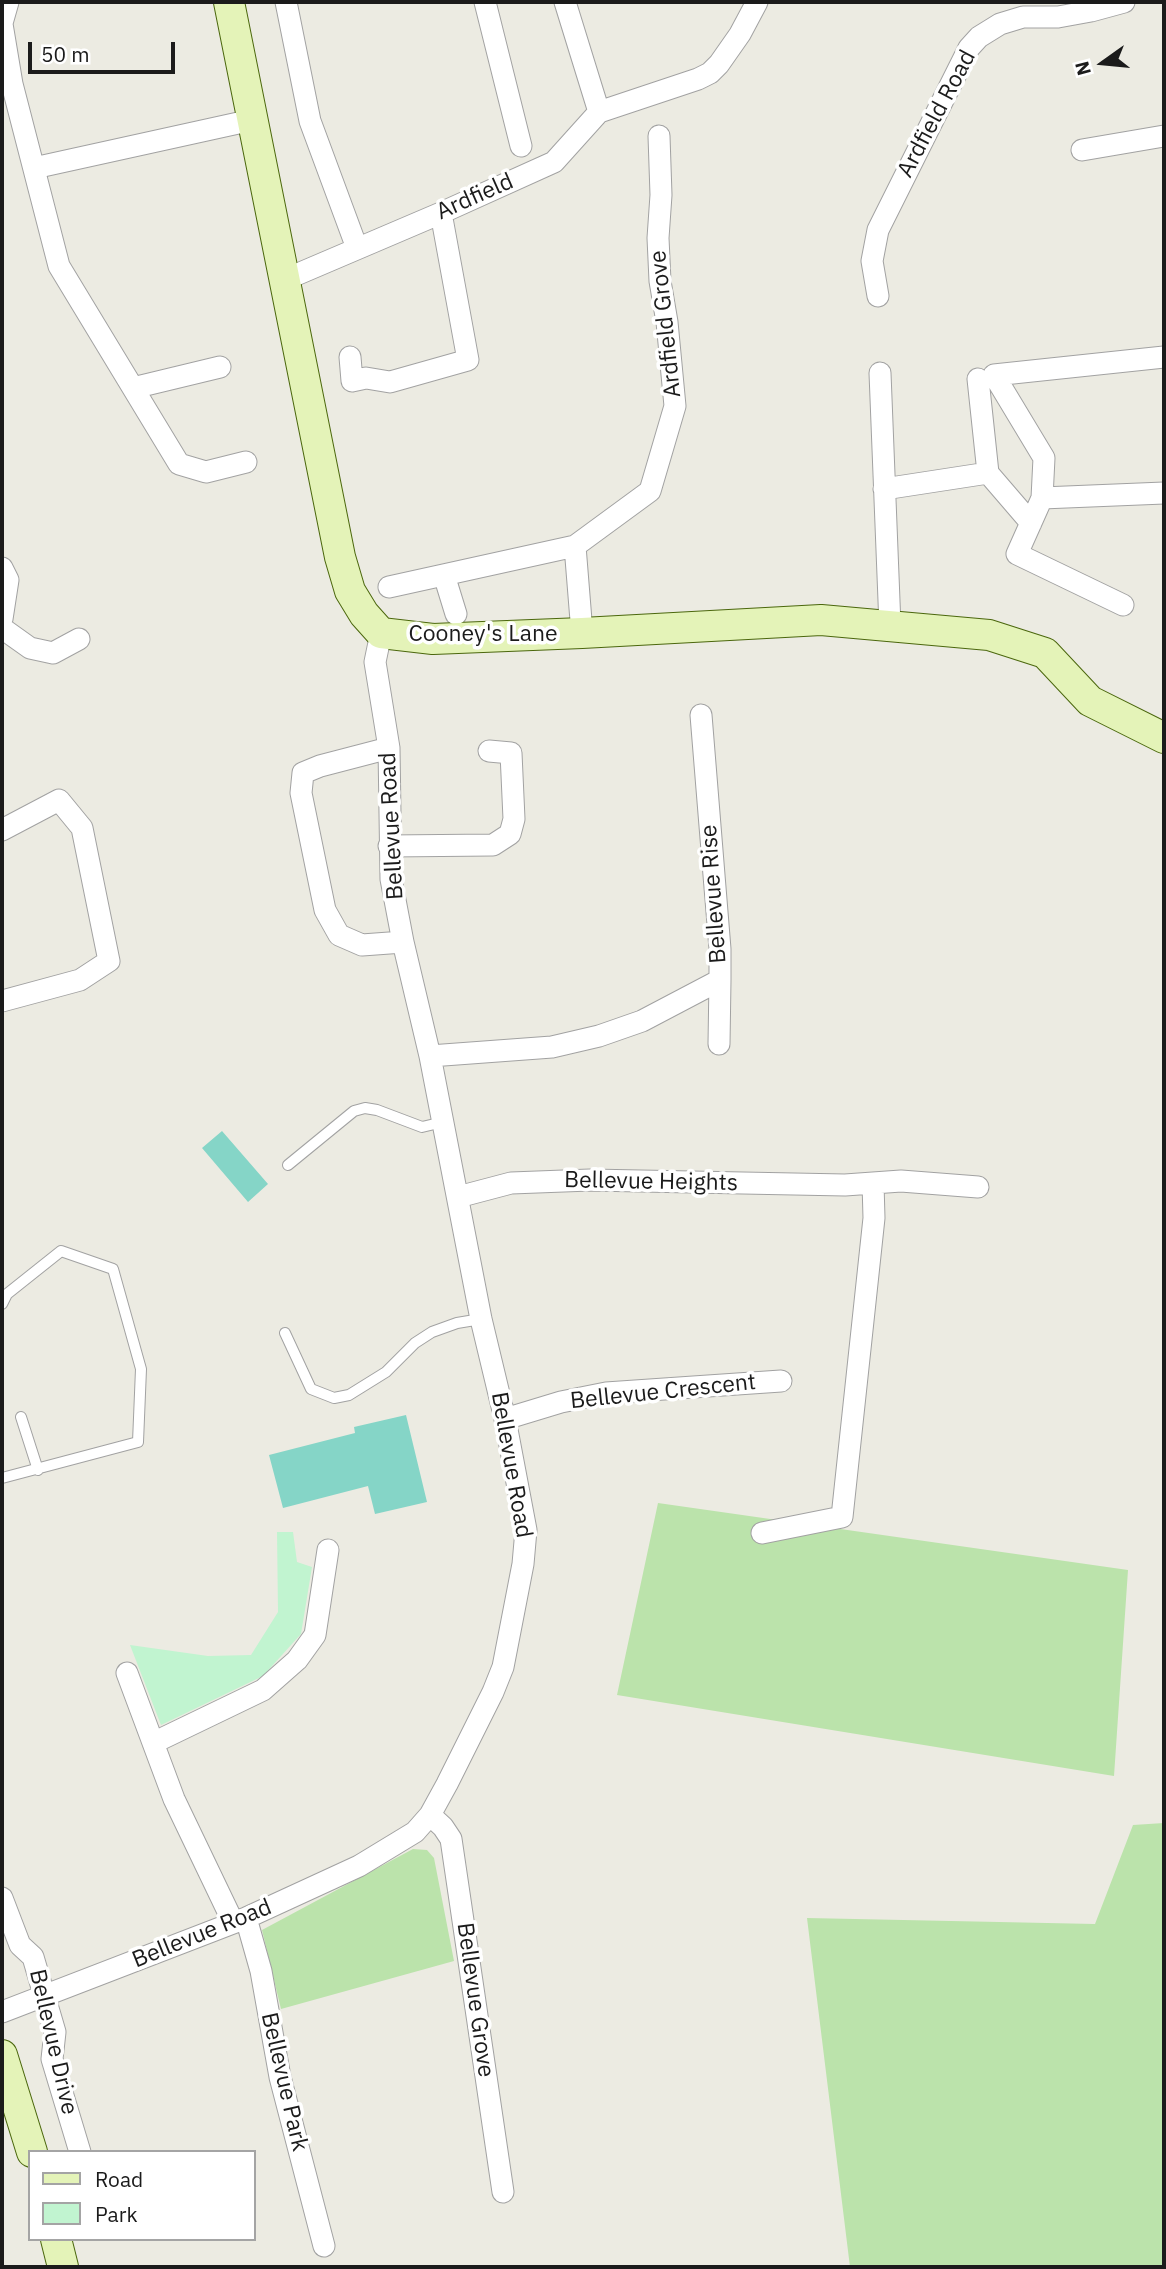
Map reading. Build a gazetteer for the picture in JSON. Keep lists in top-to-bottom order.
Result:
{
  "streets": {
    "street": [
      "Ardfield Road",
      "Ardfield",
      "Ardfield Grove",
      "Cooney's Lane",
      "Bellevue Road",
      "Bellevue Rise",
      "Bellevue Heights",
      "Bellevue Crescent",
      "Bellevue Grove",
      "Bellevue Drive",
      "Bellevue Park"
    ]
  },
  "crossings": [
    ["Ardfield", "Cooney's Lane"],
    ["Cooney's Lane", "Bellevue Road"],
    ["Bellevue Road", "Bellevue Rise"],
    ["Bellevue Road", "Bellevue Heights"],
    ["Bellevue Road", "Bellevue Crescent"],
    ["Bellevue Road", "Bellevue Grove"],
    ["Bellevue Road", "Bellevue Drive"],
    ["Bellevue Road", "Bellevue Park"]
  ],
  "legend": ["Road", "Park"],
  "scale_bar": "50 m",
  "north": "left"
}
